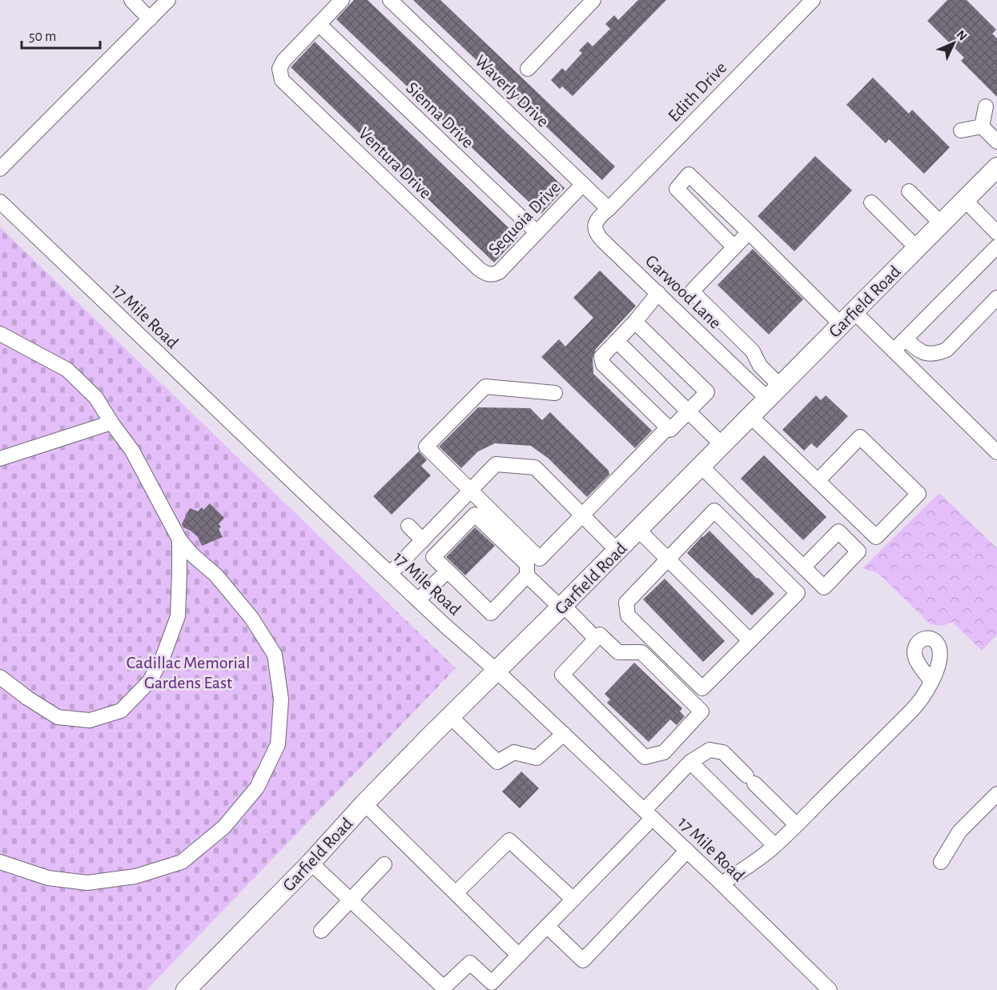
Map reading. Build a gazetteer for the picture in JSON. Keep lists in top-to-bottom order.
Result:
{
  "streets": {
    "main road": ["Garfield Road"],
    "street": [
      "Waverly Drive",
      "Edith Drive",
      "Sienna Drive",
      "Ventura Drive",
      "Sequoia Drive",
      "Garwood Lane",
      "17 Mile Road"
    ]
  },
  "crossings": [
    ["Waverly Drive", "Edith Drive"],
    ["Waverly Drive", "Sequoia Drive"],
    ["Waverly Drive", "Garwood Lane"],
    ["Edith Drive", "Garwood Lane"],
    ["Sienna Drive", "Ventura Drive"],
    ["Sienna Drive", "Sequoia Drive"],
    ["Ventura Drive", "Sequoia Drive"],
    ["Garwood Lane", "Garfield Road"],
    ["Garfield Road", "17 Mile Road"]
  ],
  "parks": ["Cadillac Memorial Gardens East"],
  "scale_bar": "50 m",
  "north": "top right"
}
